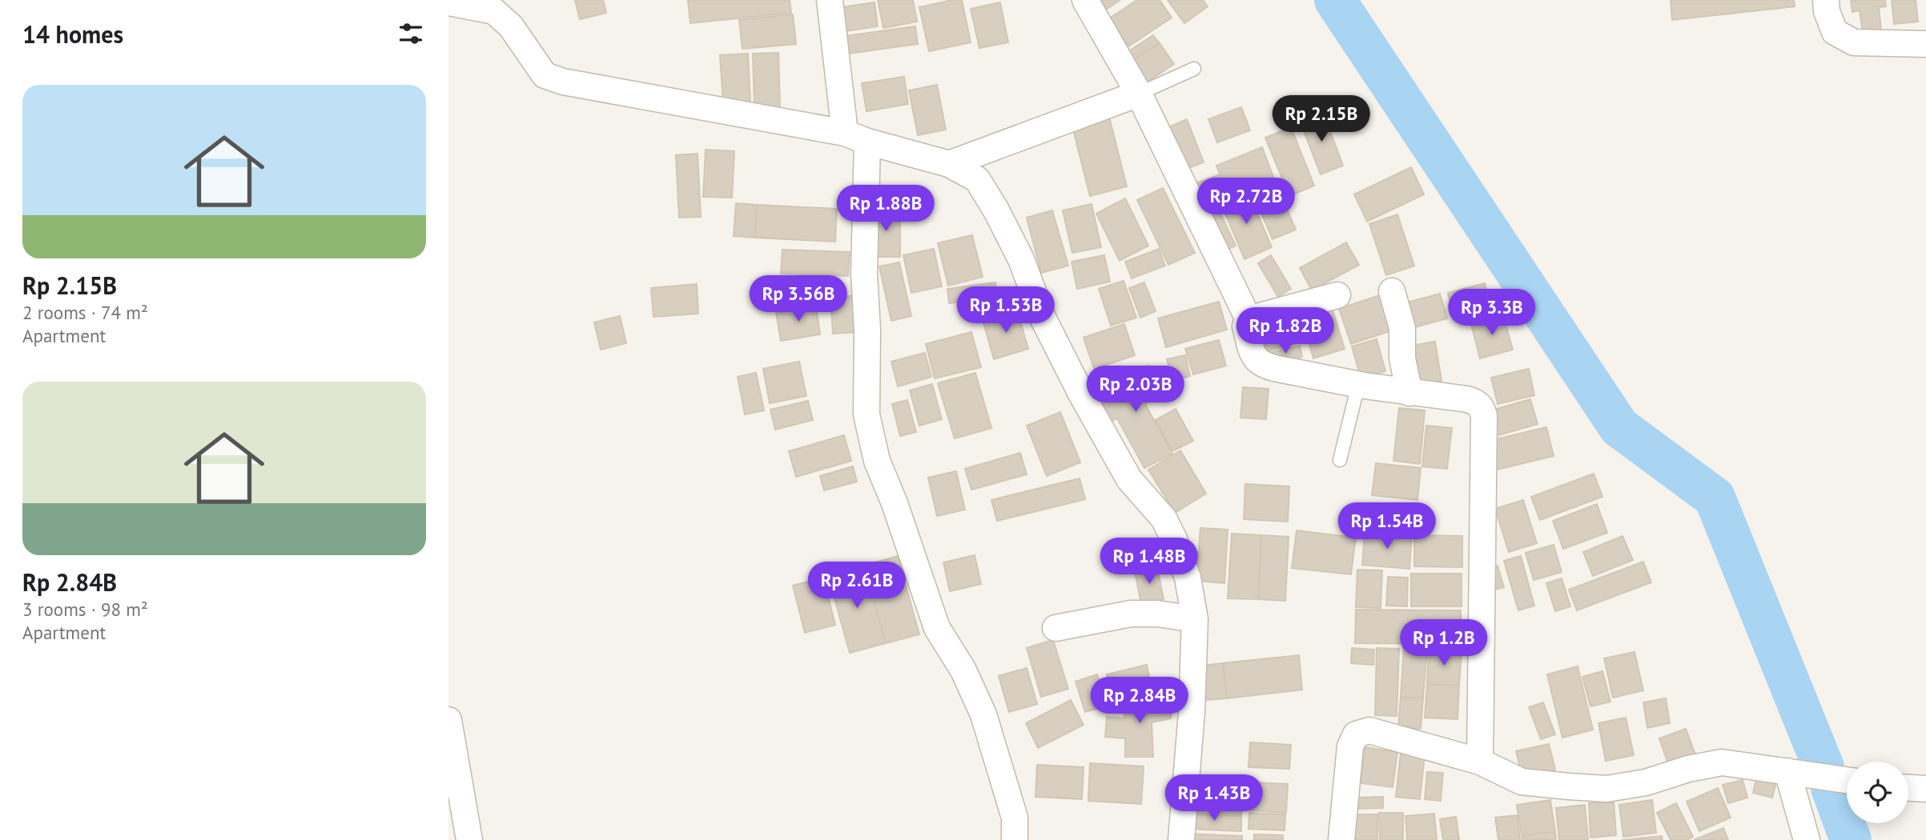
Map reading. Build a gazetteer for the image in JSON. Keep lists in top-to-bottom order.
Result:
{
  "page": {
    "heading": "14 homes",
    "list": [
      {
        "name": "Rp 2.15B",
        "note": "2 rooms · 74 m² · Apartment"
      },
      {
        "name": "Rp 2.84B",
        "note": "3 rooms · 98 m² · Apartment"
      }
    ],
    "price": [
      "Rp 2.15B",
      "Rp 2.72B",
      "Rp 1.88B",
      "Rp 3.56B",
      "Rp 1.53B",
      "Rp 3.3B",
      "Rp 1.82B",
      "Rp 2.03B",
      "Rp 1.54B",
      "Rp 1.48B",
      "Rp 2.61B",
      "Rp 1.2B",
      "Rp 2.84B",
      "Rp 1.43B"
    ]
  }
}
